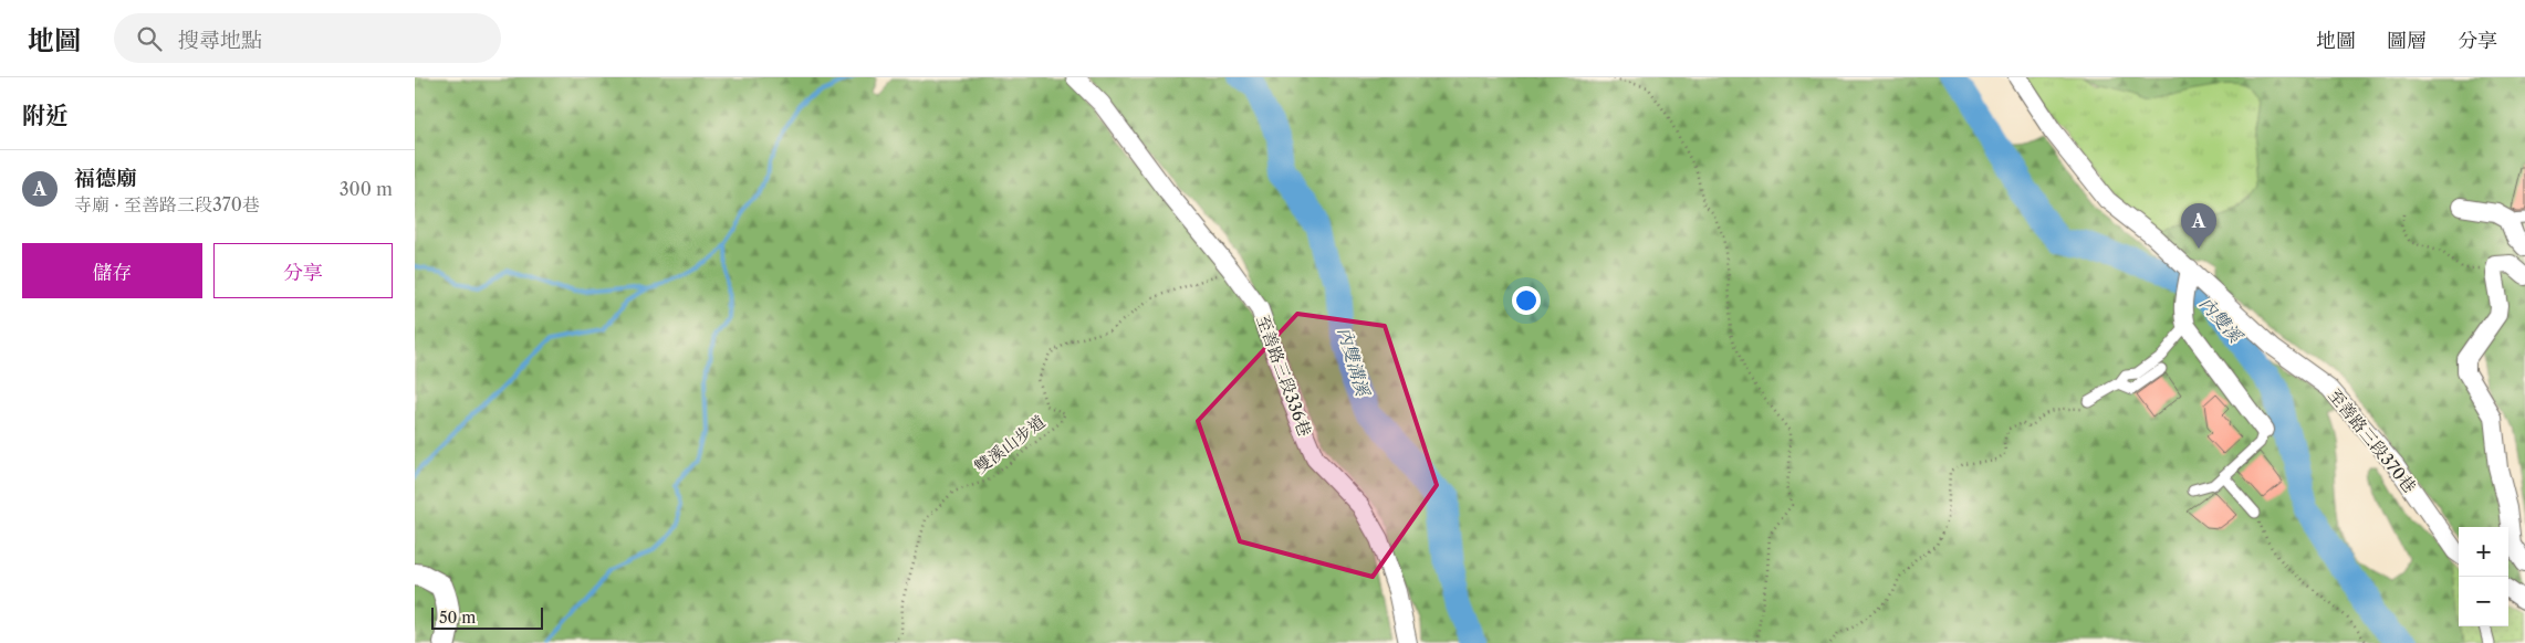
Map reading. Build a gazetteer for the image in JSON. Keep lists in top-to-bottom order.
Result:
{
  "streets": {
    "street": ["至善路三段336巷", "至善路三段370巷"],
    "path": ["雙溪山步道"]
  },
  "crossings": [
    ["至善路三段336巷", "雙溪山步道"]
  ],
  "water": ["內雙溪", "內雙溝溪"],
  "scale_bar": "50 m",
  "page": {
    "header": "地圖",
    "search": "搜尋地點",
    "nav": ["地圖", "圖層", "分享"],
    "heading": "附近",
    "list": [
      {
        "mark": "A",
        "name": "福德廟",
        "note": "寺廟 · 至善路三段370巷",
        "value": "300 m"
      }
    ],
    "pins": "A",
    "buttons": ["儲存", "分享"],
    "map_buttons": ["+", "−"],
    "scale": "50 m"
  }
}
